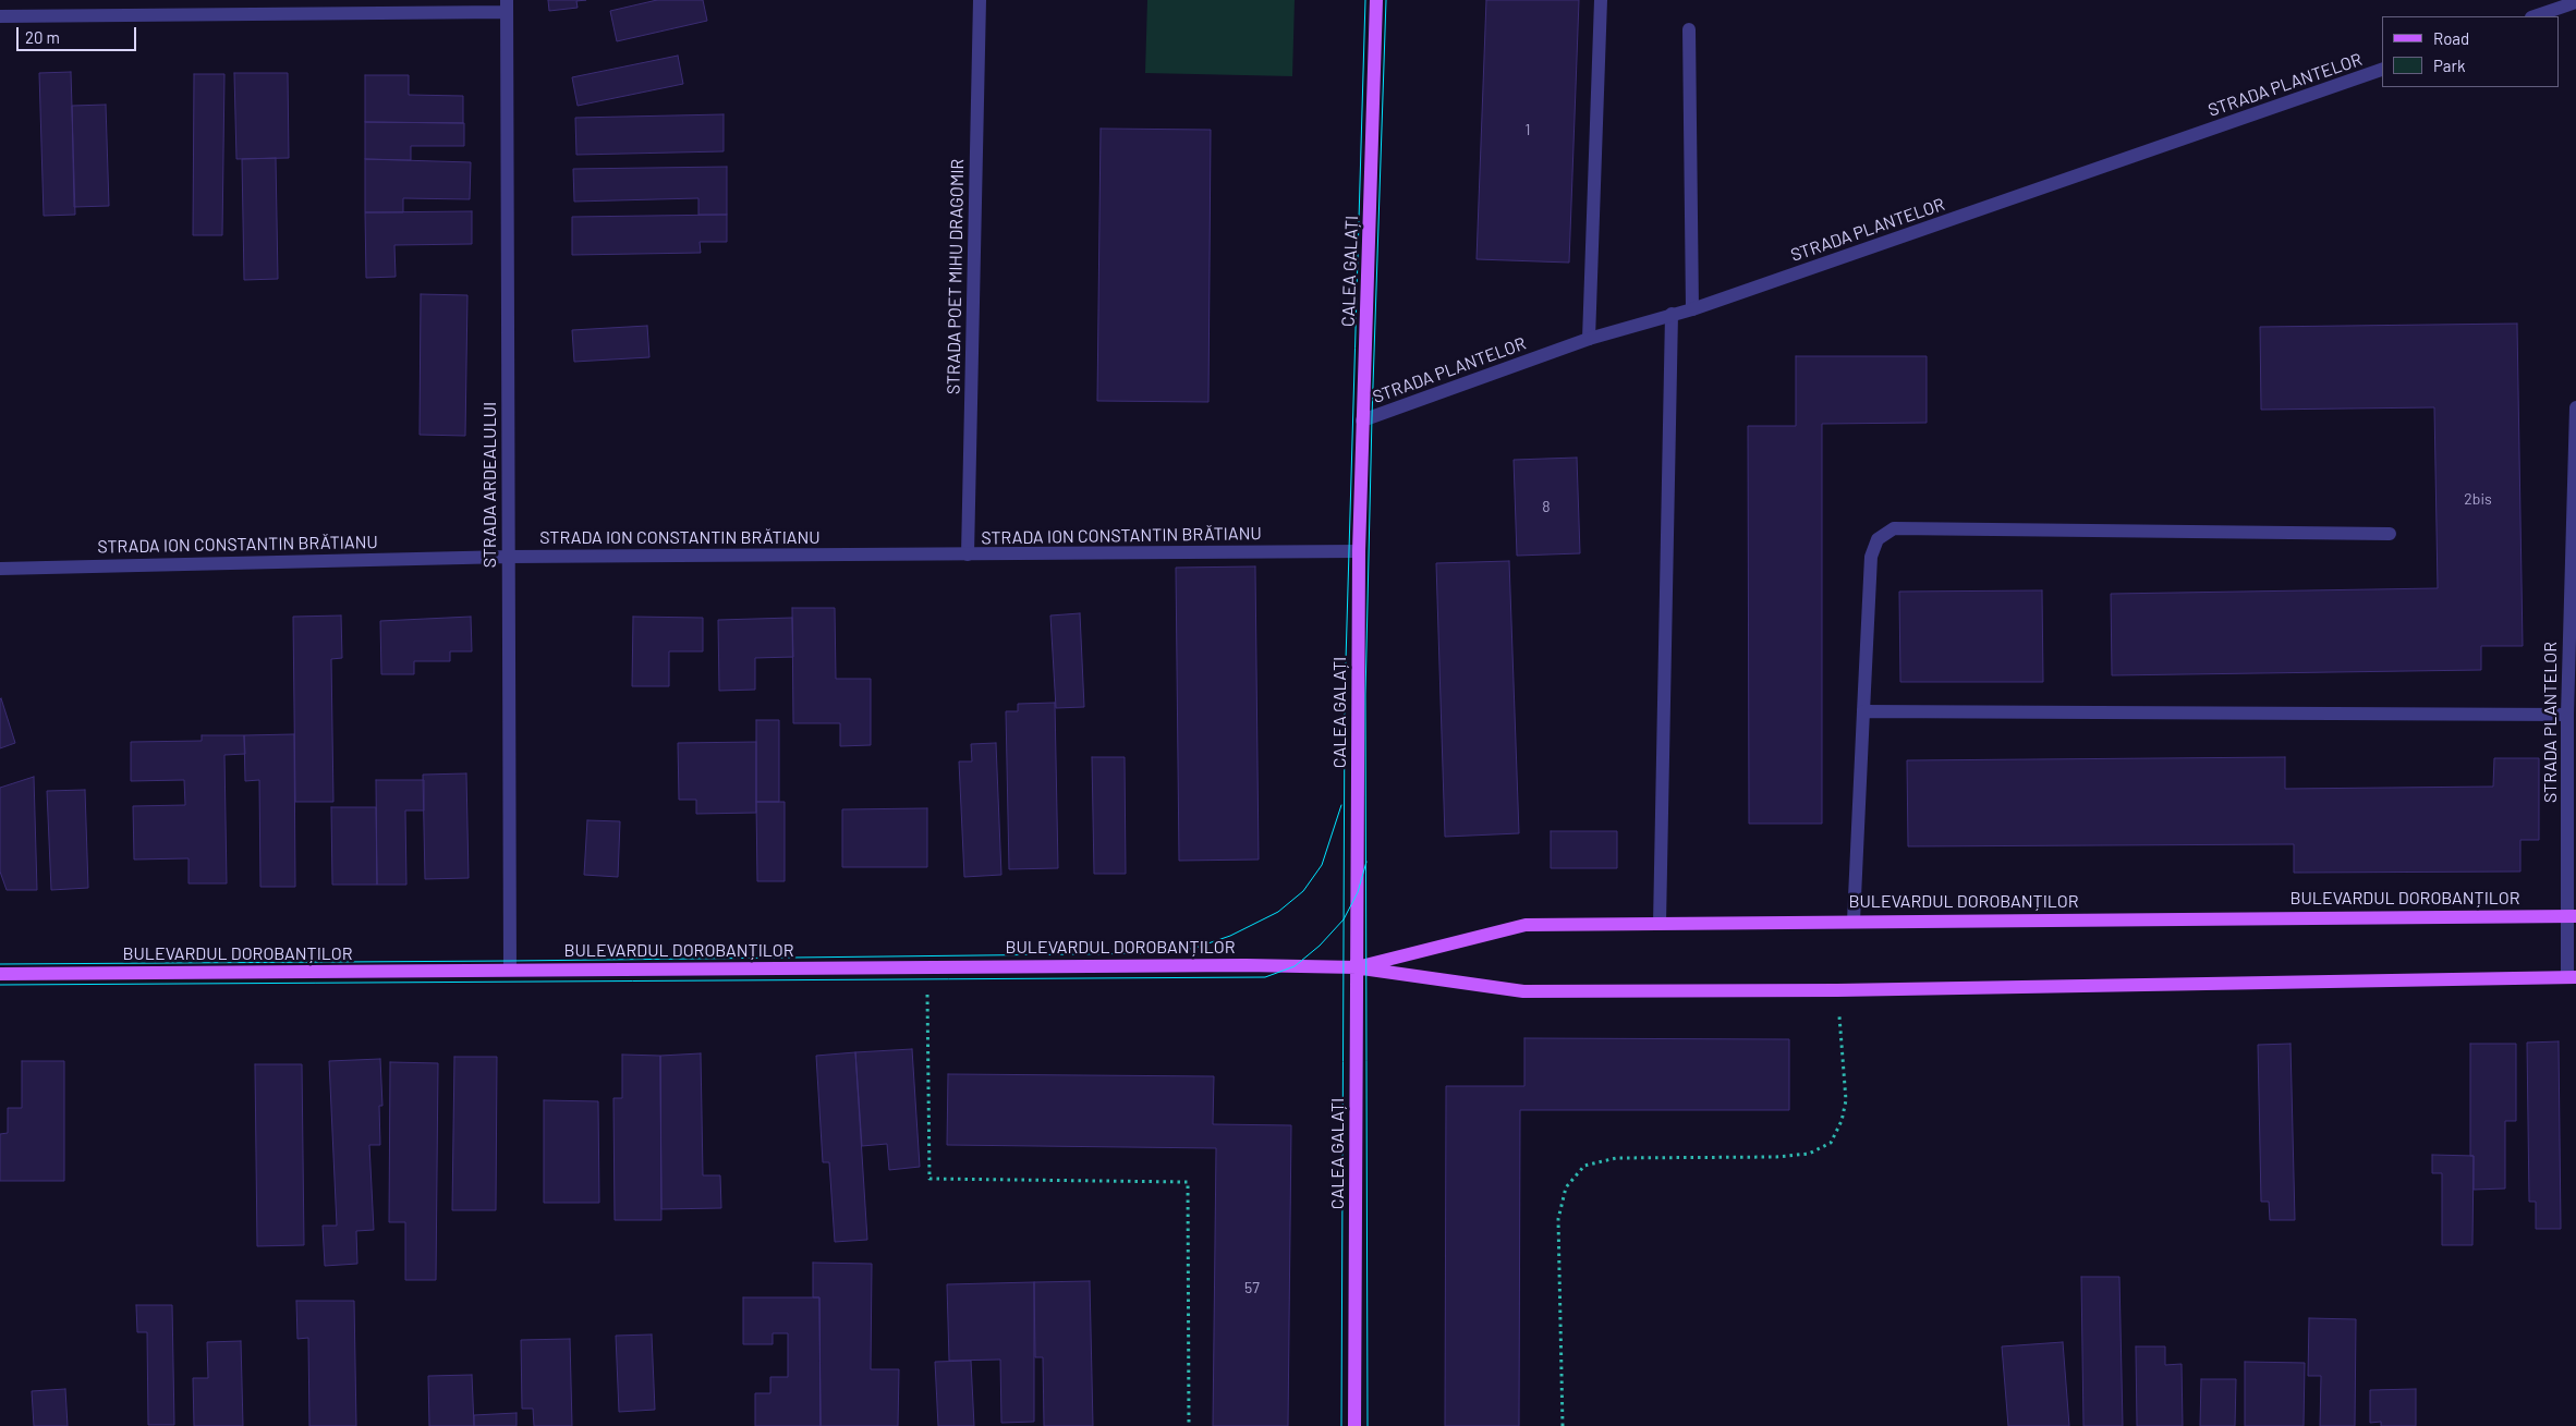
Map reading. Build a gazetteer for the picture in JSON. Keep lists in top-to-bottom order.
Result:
{
  "streets": {
    "main road": ["CALEA GALAȚI", "BULEVARDUL DOROBANȚILOR"],
    "street": [
      "STRADA PLANTELOR",
      "STRADA POET MIHU DRAGOMIR",
      "STRADA ARDEALULUI",
      "STRADA ION CONSTANTIN BRĂTIANU"
    ]
  },
  "crossings": [
    ["STRADA PLANTELOR", "CALEA GALAȚI"],
    ["STRADA PLANTELOR", "BULEVARDUL DOROBANȚILOR"],
    ["CALEA GALAȚI", "STRADA ION CONSTANTIN BRĂTIANU"],
    ["CALEA GALAȚI", "BULEVARDUL DOROBANȚILOR"],
    ["STRADA POET MIHU DRAGOMIR", "STRADA ION CONSTANTIN BRĂTIANU"],
    ["STRADA ARDEALULUI", "STRADA ION CONSTANTIN BRĂTIANU"],
    ["STRADA ARDEALULUI", "BULEVARDUL DOROBANȚILOR"]
  ],
  "house_numbers": [
    "1",
    "2bis",
    "8",
    "57"
  ],
  "legend": ["Road", "Park"],
  "scale_bar": "20 m"
}
